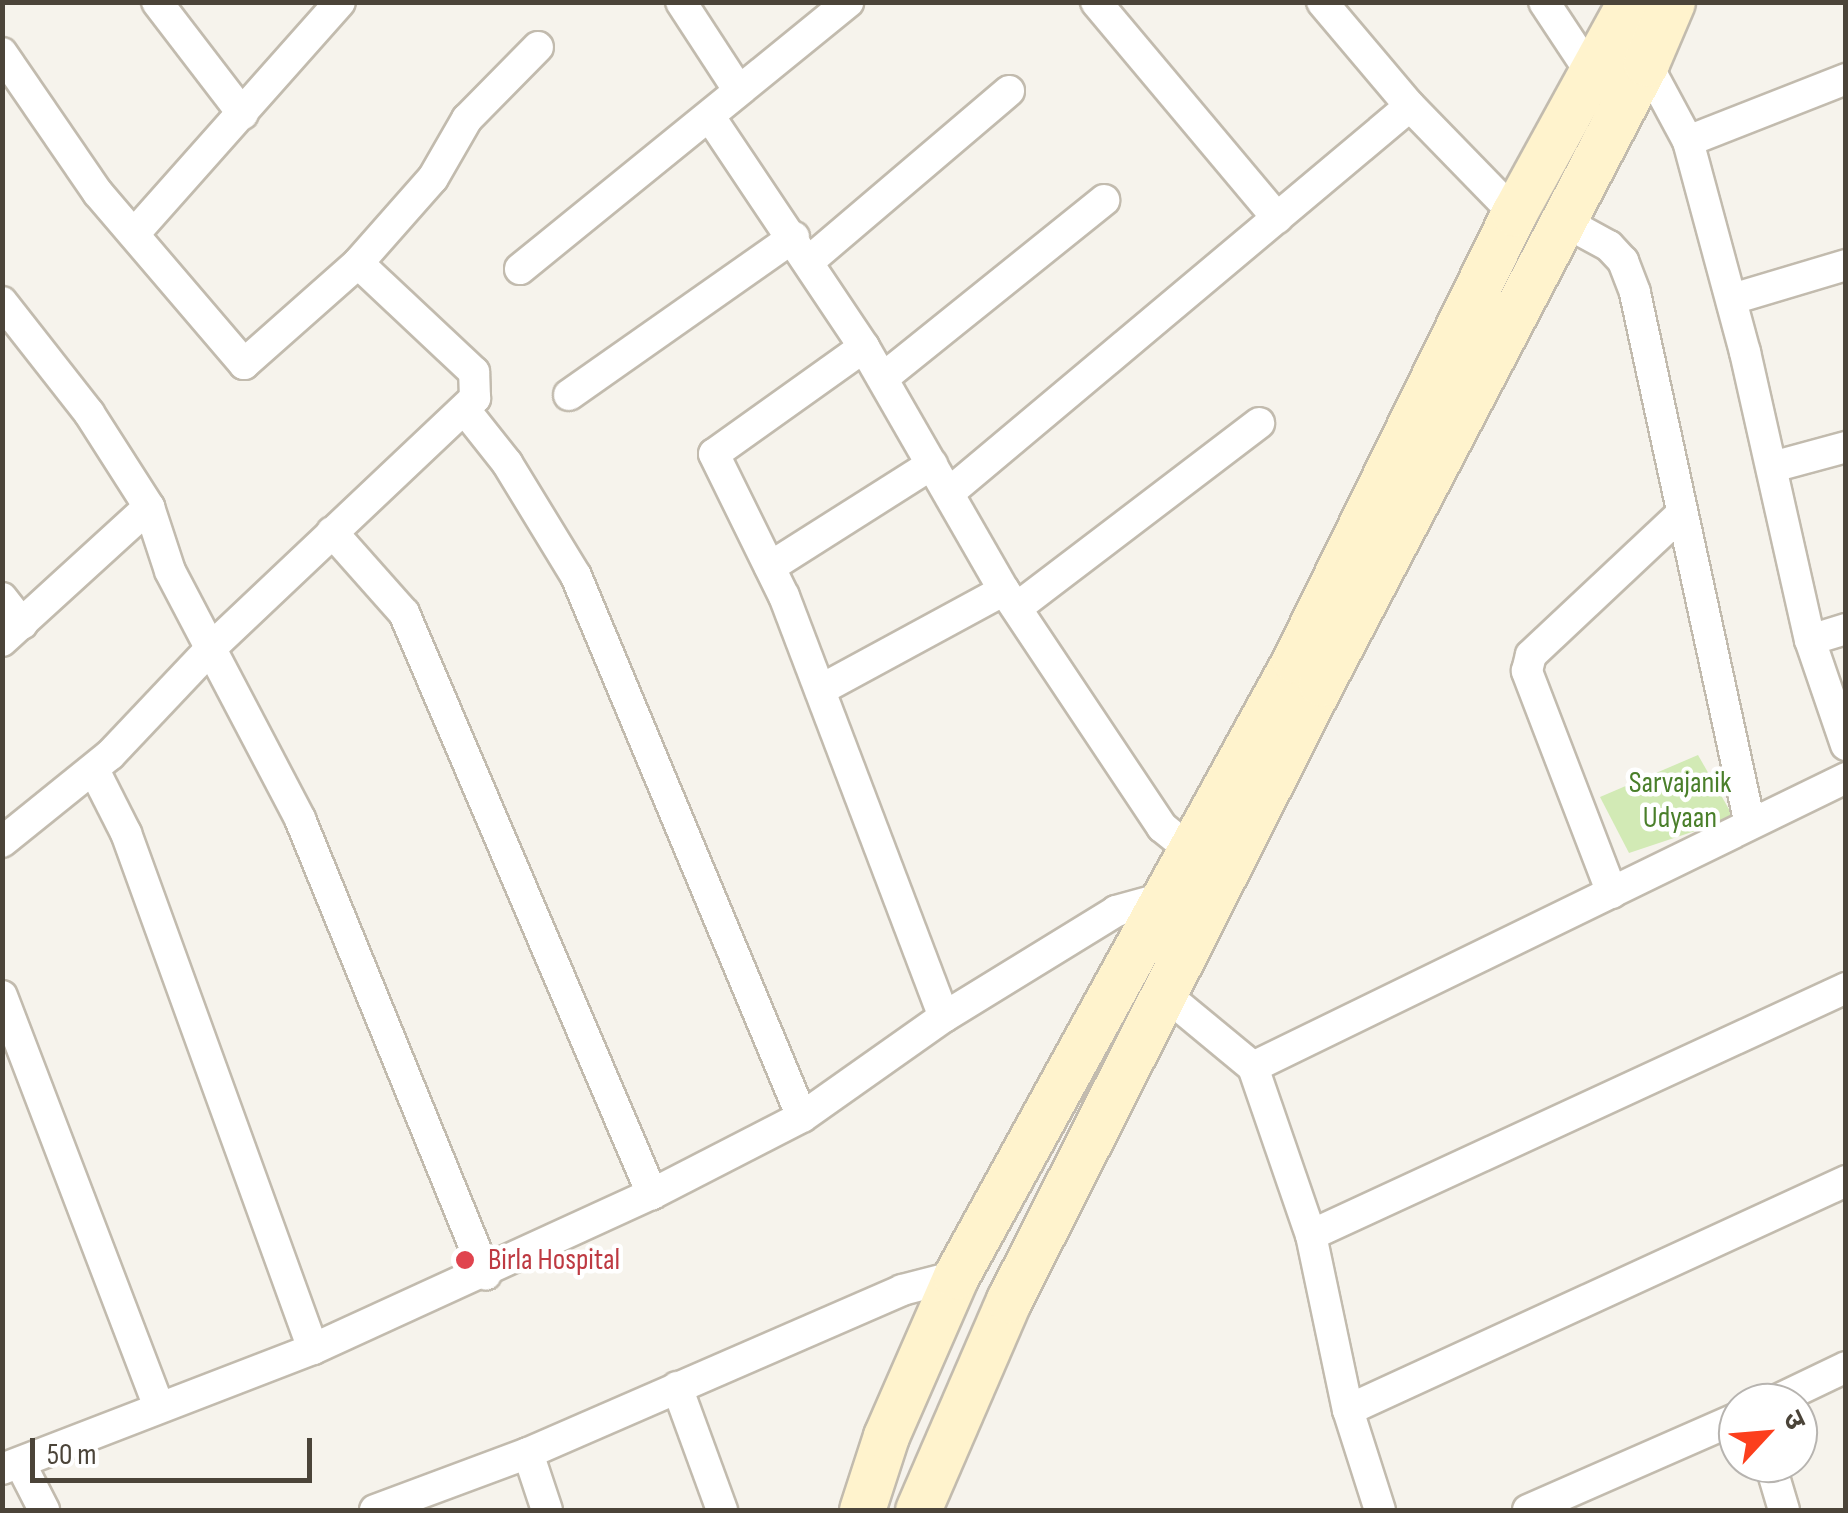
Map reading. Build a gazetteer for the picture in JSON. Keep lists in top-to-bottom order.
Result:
{
  "parks": ["Sarvajanik Udyaan"],
  "places": ["Birla Hospital"],
  "scale_bar": "50 m",
  "north": "top right"
}
